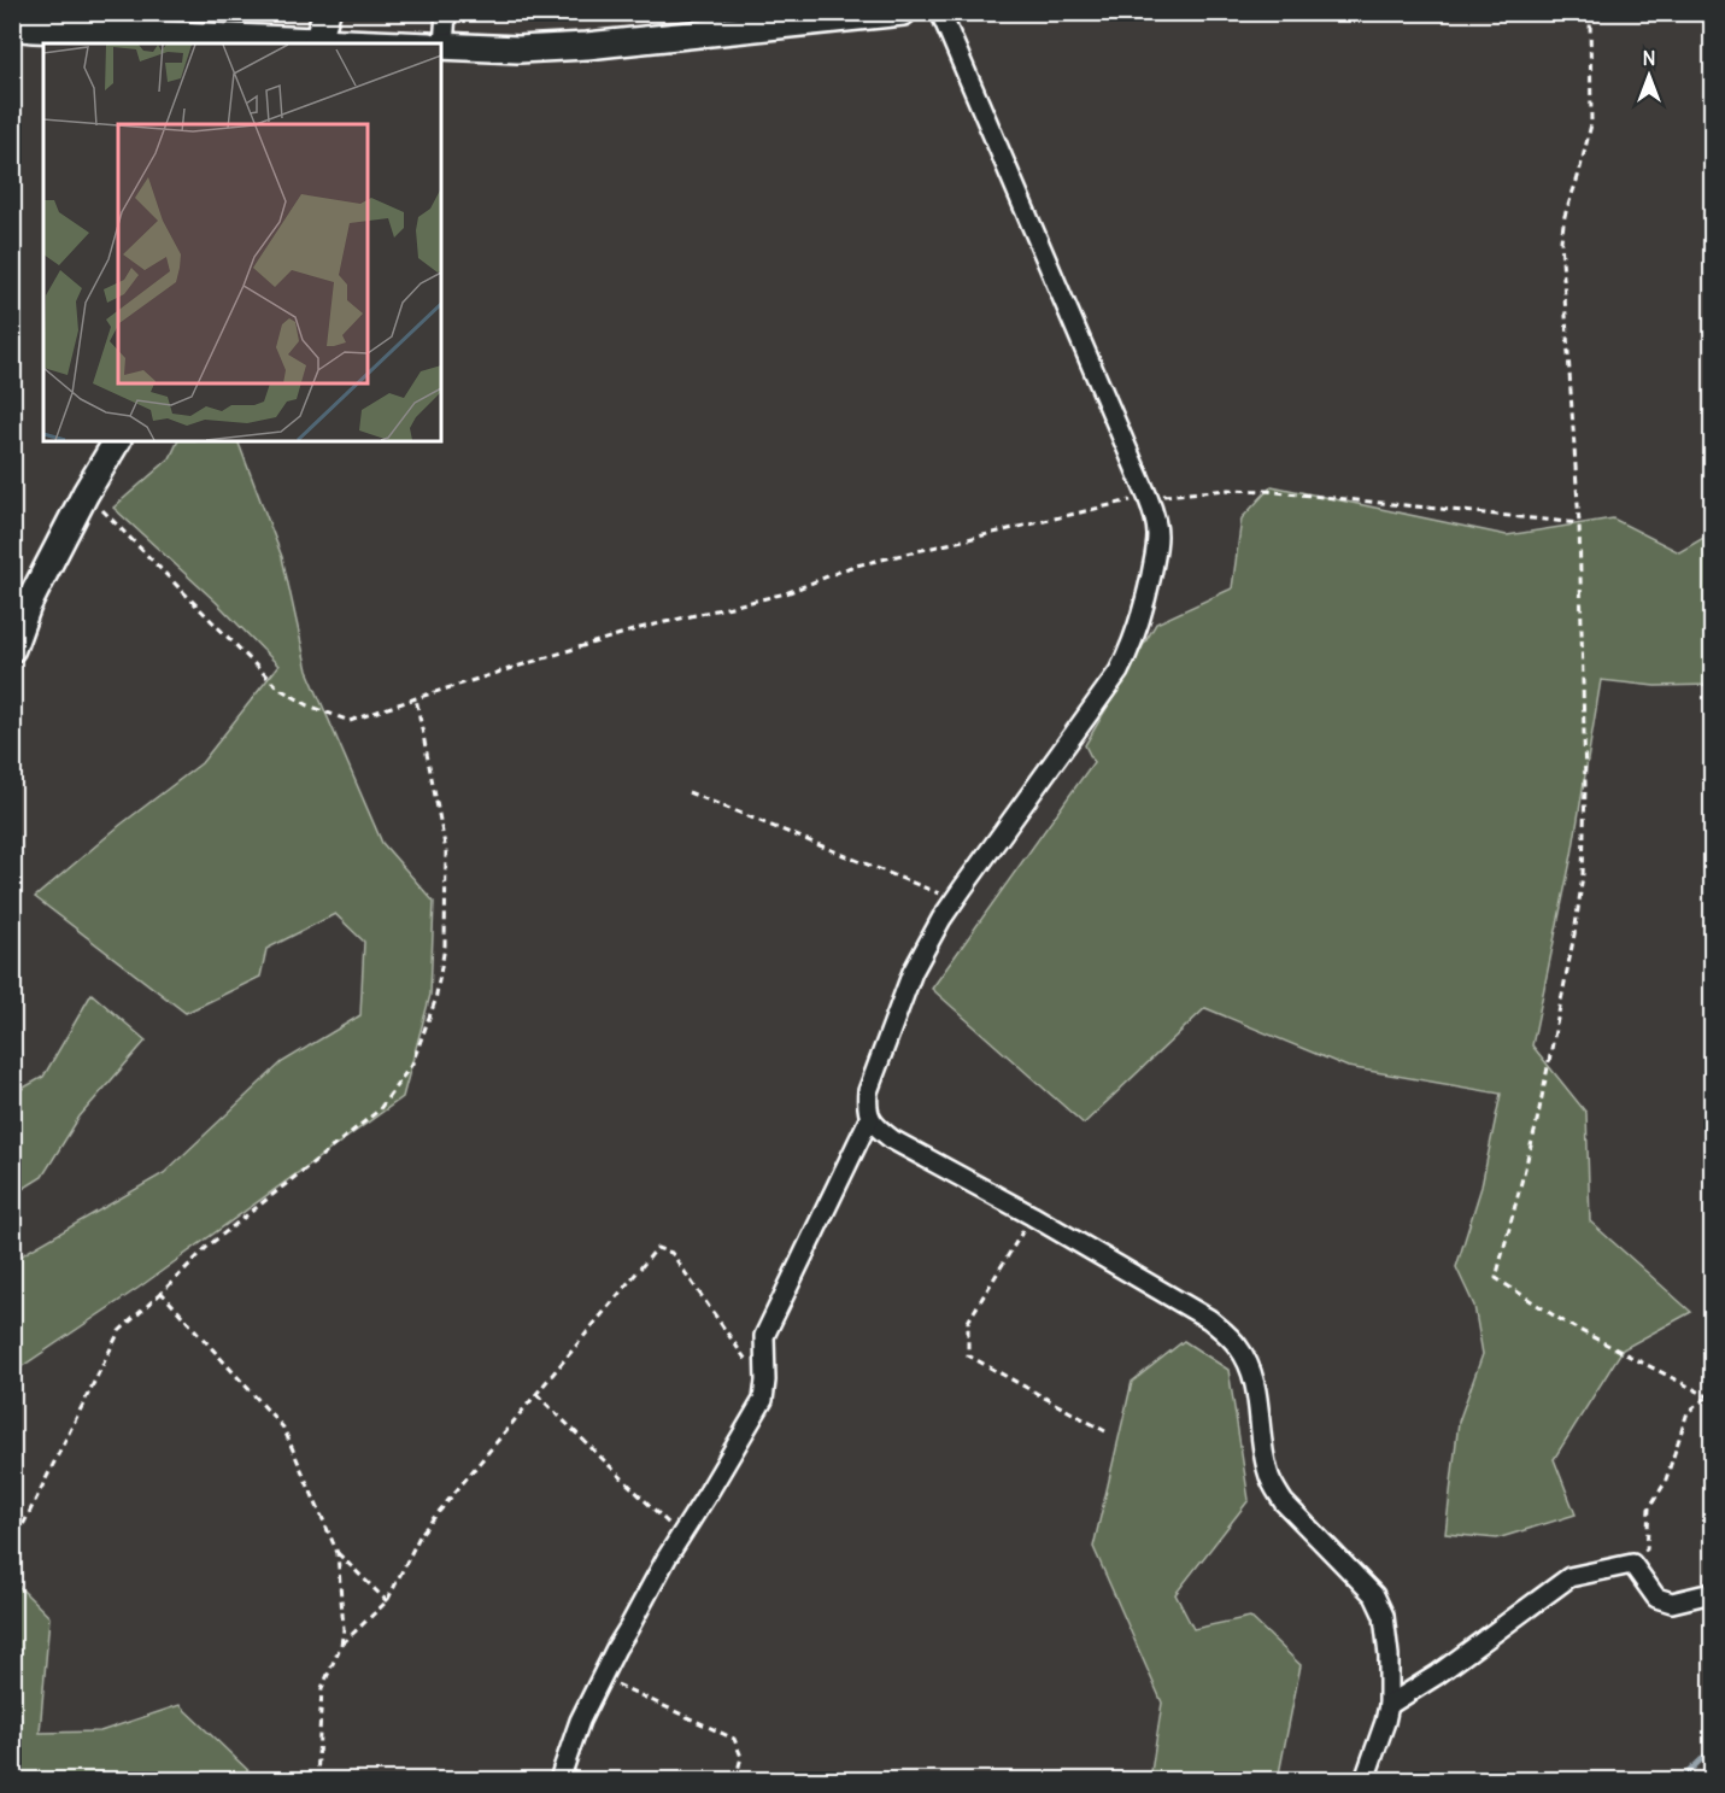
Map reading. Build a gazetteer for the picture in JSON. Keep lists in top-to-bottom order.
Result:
{
  "north": "top"
}
